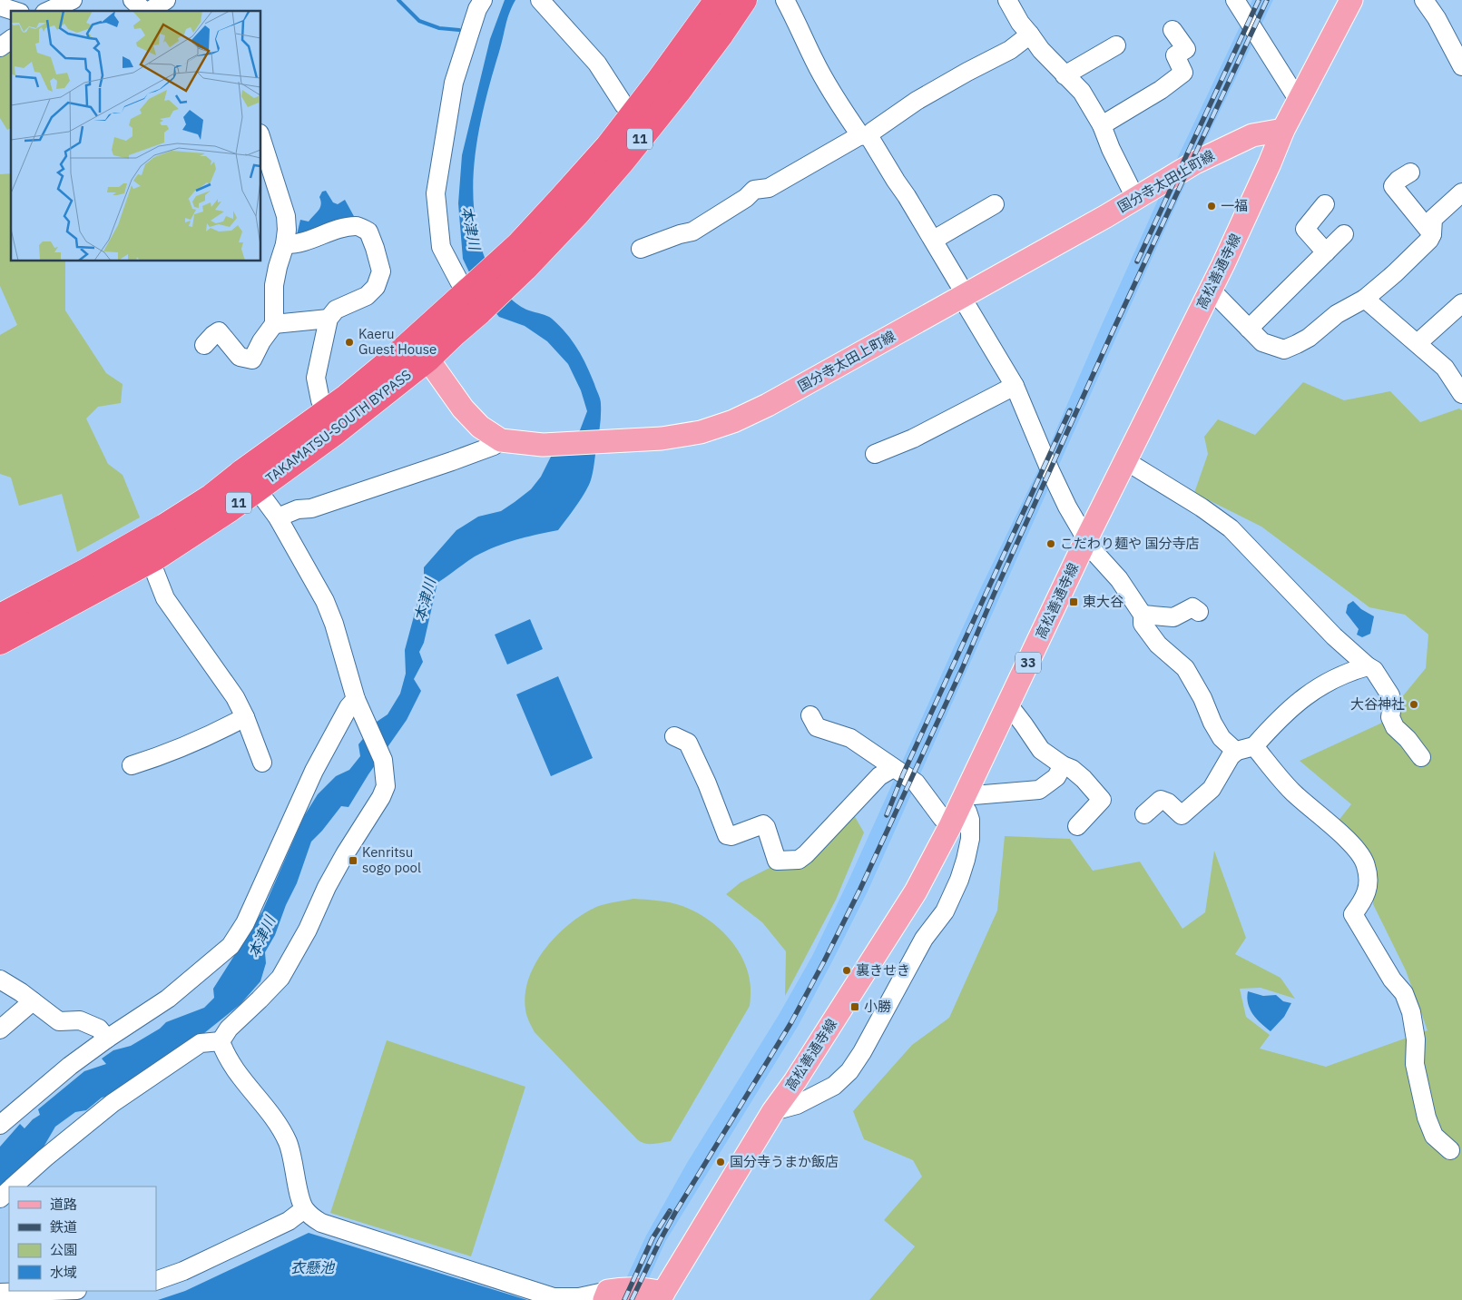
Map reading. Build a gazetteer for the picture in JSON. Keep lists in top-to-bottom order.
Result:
{
  "streets": {
    "highway": ["11", "TAKAMATSU-SOUTH BYPASS"],
    "main road": ["国分寺太田上町線", "高松善通寺線", "33"]
  },
  "crossings": [
    ["国分寺太田上町線", "高松善通寺線"],
    ["国分寺太田上町線", "TAKAMATSU-SOUTH BYPASS"]
  ],
  "water": ["本津川", "衣懸池"],
  "places": {
    "other": [
      "一福",
      "Kaeru Guest House",
      "こだわり麺や 国分寺店",
      "大谷神社",
      "裏きせき",
      "国分寺うまか飯店"
    ],
    "transit": ["東大谷", "Kenritsu sogo pool", "小勝"]
  },
  "legend": [
    "道路",
    "鉄道",
    "公園",
    "水域"
  ]
}
